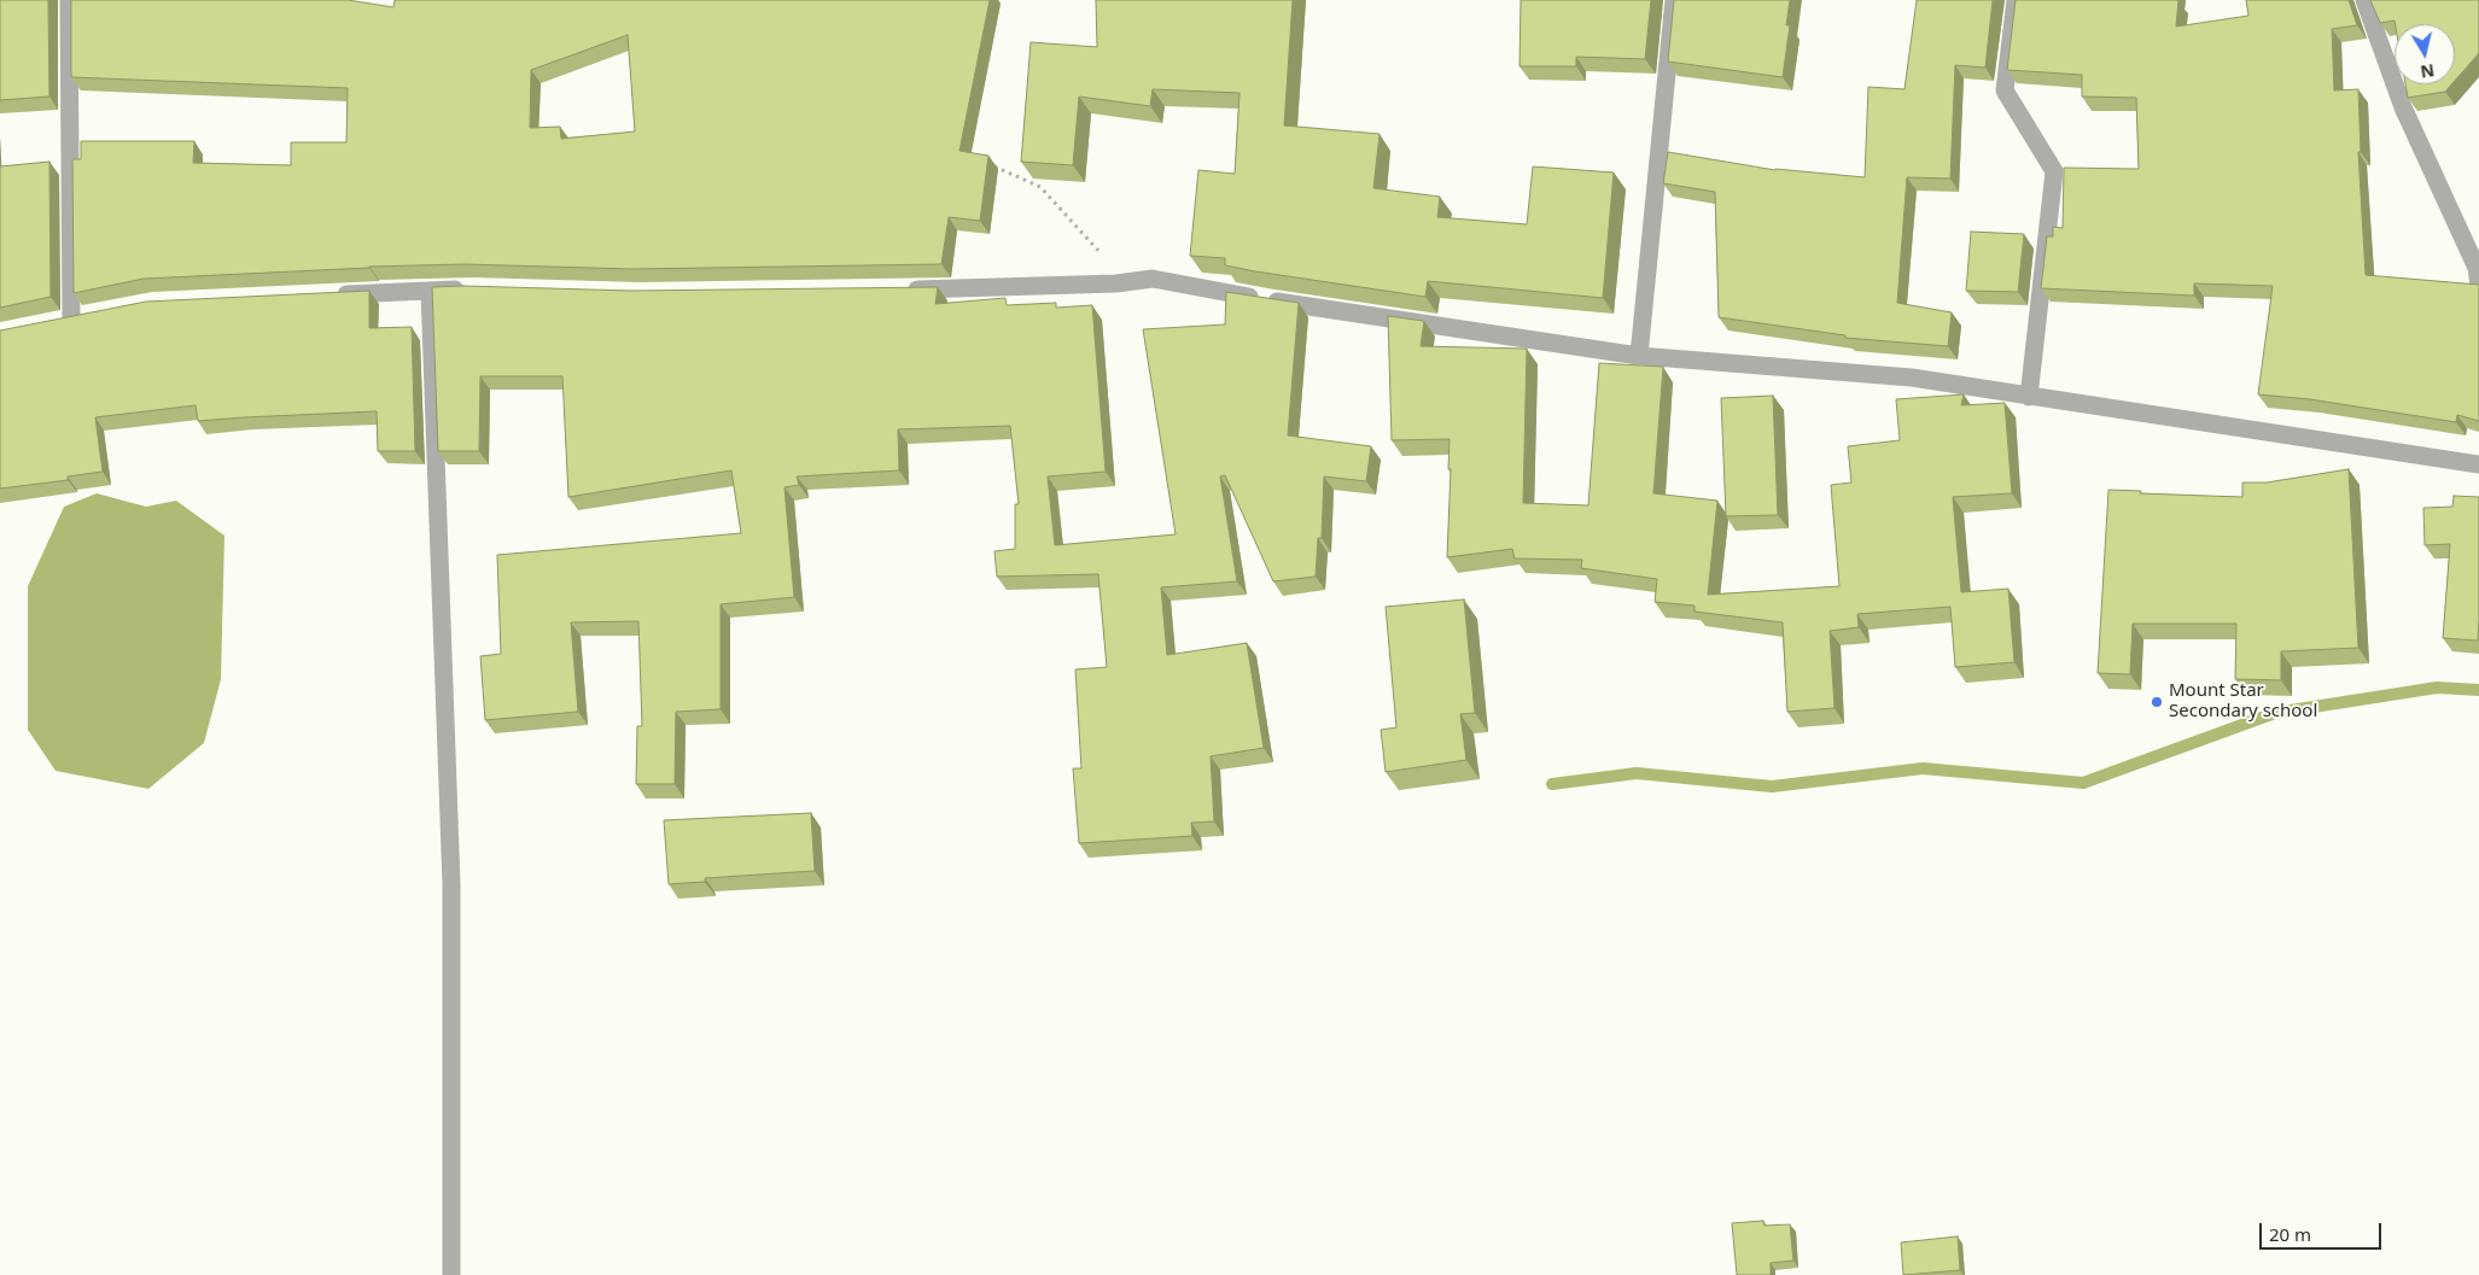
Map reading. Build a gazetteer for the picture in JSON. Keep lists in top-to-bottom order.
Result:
{
  "places": ["Mount Star Secondary school"],
  "scale_bar": "20 m",
  "north": "bottom"
}
